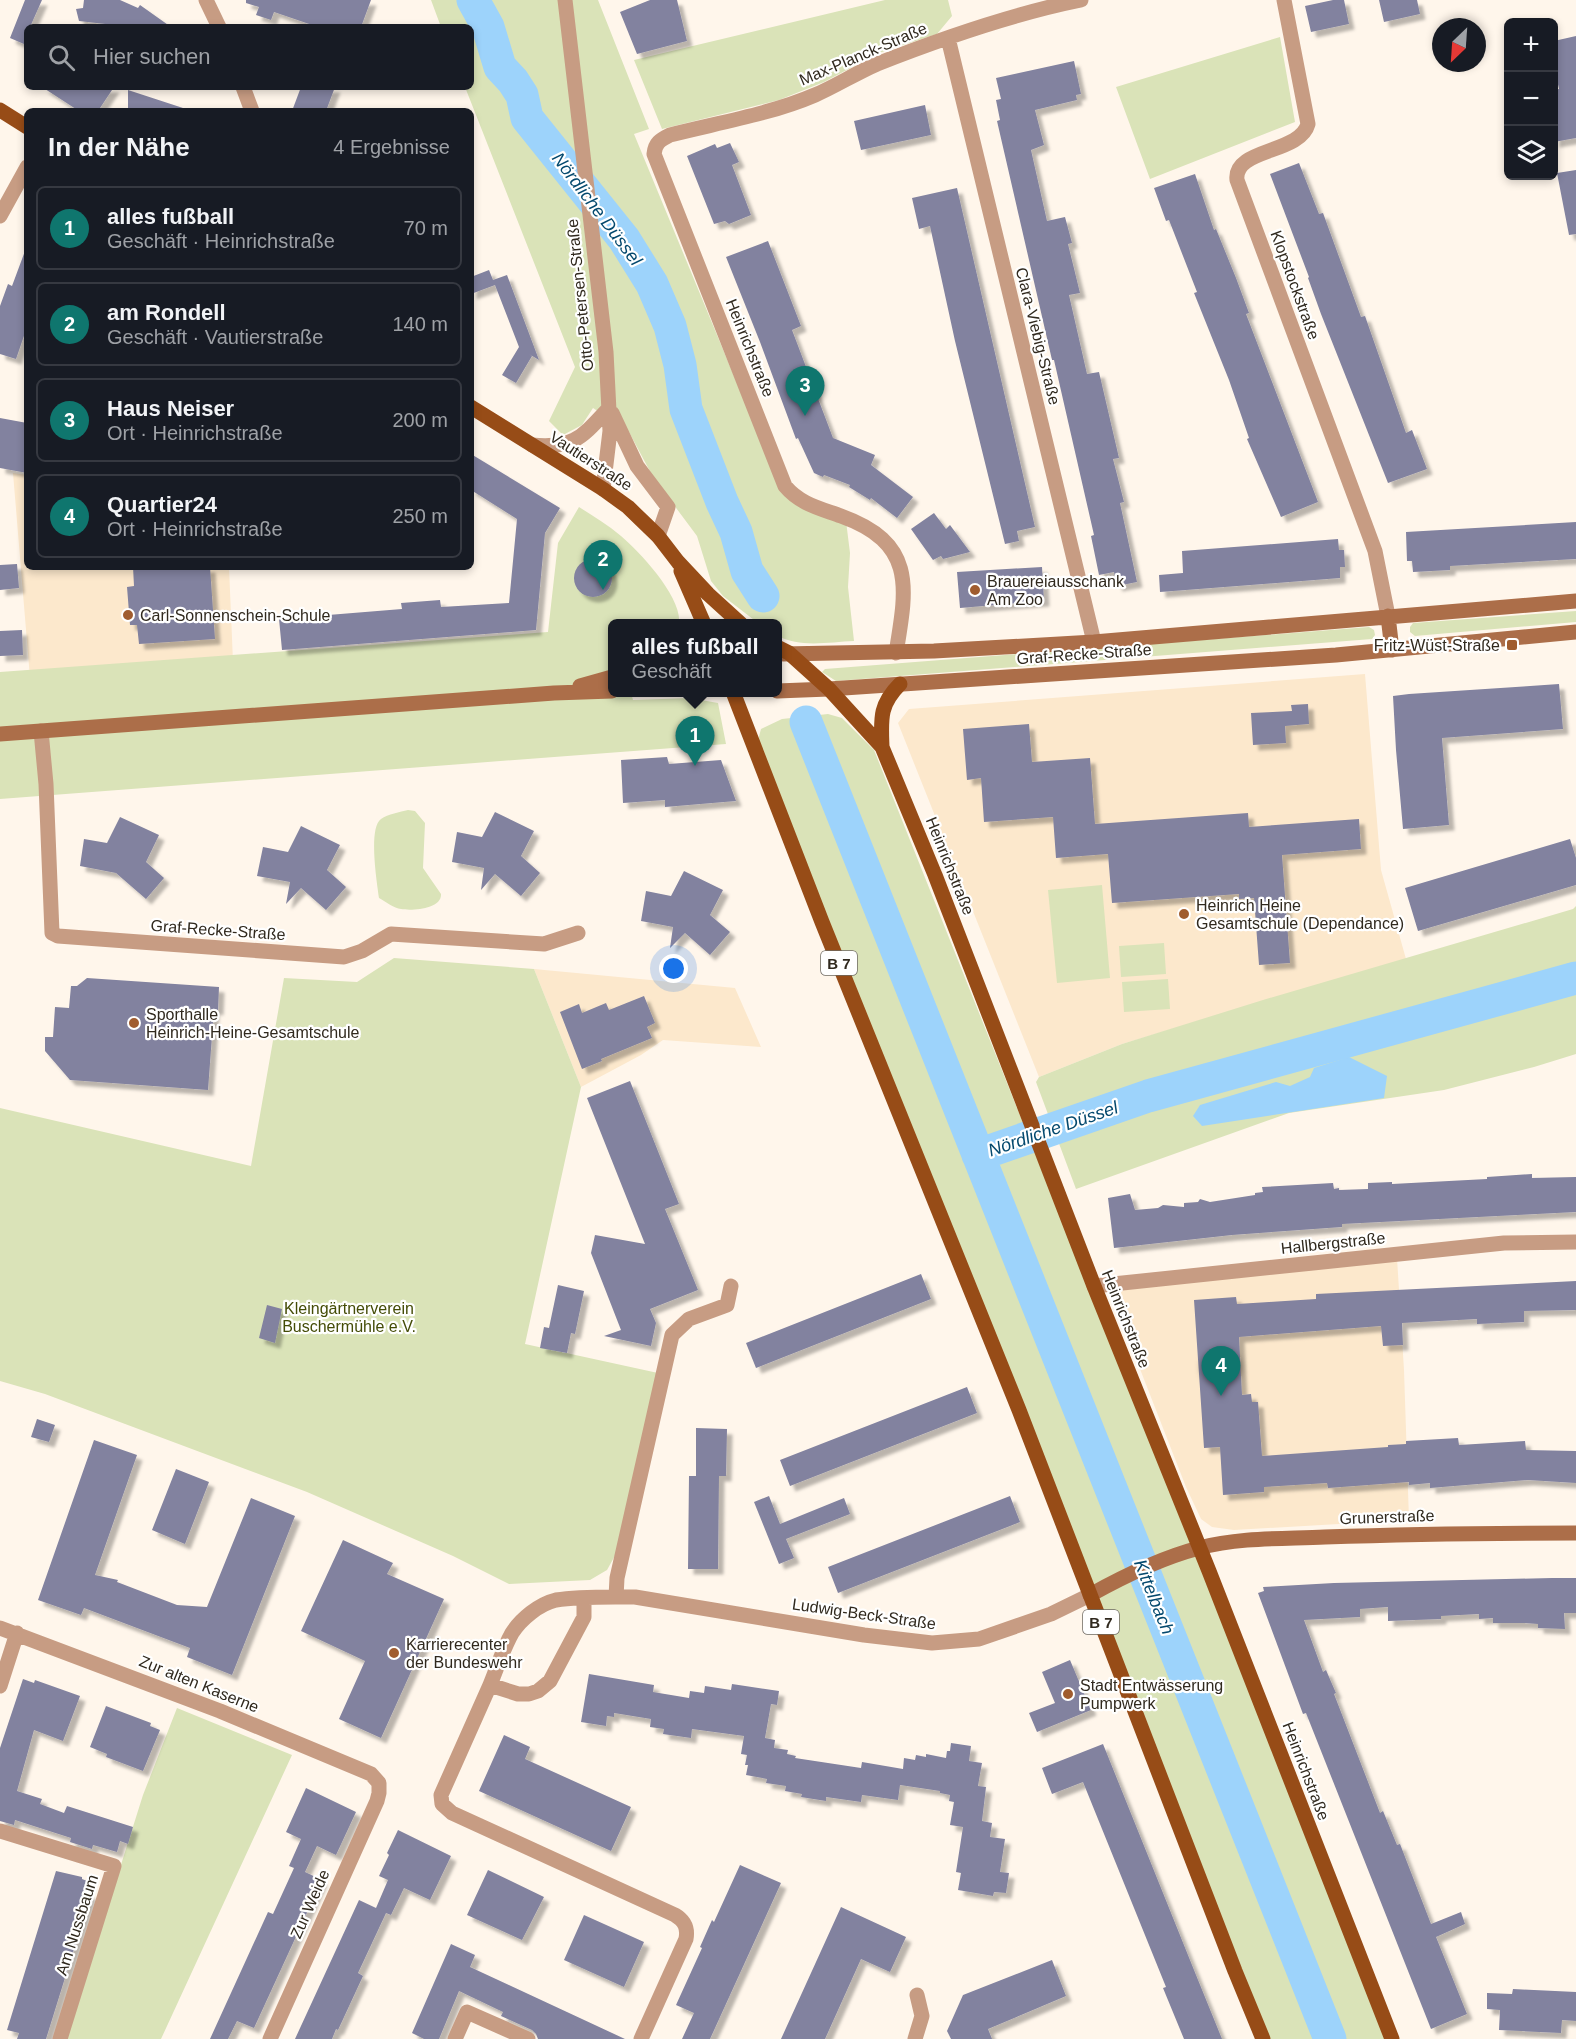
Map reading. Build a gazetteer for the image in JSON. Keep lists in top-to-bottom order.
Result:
{
  "streets": {
    "main road": ["Heinrichstraße", "Vautierstraße", "B 7"],
    "street": [
      "Max-Planck-Straße",
      "Klopstockstraße",
      "Otto-Petersen-Straße",
      "Clara-Viebig-Straße",
      "Graf-Recke-Straße",
      "Hallbergstraße",
      "Grunerstraße",
      "Ludwig-Beck-Straße",
      "Zur alten Kaserne",
      "Zur Weide",
      "Am Nussbaum"
    ]
  },
  "crossings": [
    ["Max-Planck-Straße", "Clara-Viebig-Straße"],
    ["Max-Planck-Straße", "Heinrichstraße"],
    ["Klopstockstraße", "Graf-Recke-Straße"],
    ["Otto-Petersen-Straße", "Vautierstraße"],
    ["Clara-Viebig-Straße", "Graf-Recke-Straße"],
    ["Heinrichstraße", "Graf-Recke-Straße"],
    ["Heinrichstraße", "Hallbergstraße"],
    ["Heinrichstraße", "Grunerstraße"],
    ["Heinrichstraße", "Ludwig-Beck-Straße"],
    ["B 7", "Ludwig-Beck-Straße"],
    ["Grunerstraße", "Ludwig-Beck-Straße"],
    ["Zur alten Kaserne", "Zur Weide"]
  ],
  "water": ["Nördliche Düssel", "Kittelbach"],
  "parks": ["Kleingärtnerverein Buschermühle e.V."],
  "places": {
    "other": [
      "Brauereiausschank Am Zoo",
      "Carl-Sonnenschein-Schule",
      "Heinrich Heine Gesamtschule (Dependance)",
      "Sporthalle Heinrich-Heine-Gesamtschule",
      "Karrierecenter der Bundeswehr",
      "Stadt Entwässerung Pumpwerk"
    ],
    "transit": ["Fritz-Wüst-Straße"]
  },
  "north": "bottom left",
  "page": {
    "map_buttons": ["+", "−"],
    "search": "Hier suchen",
    "heading": ["In der Nähe", "4 Ergebnisse"],
    "list": [
      {
        "mark": "1",
        "name": "alles fußball",
        "note": "Geschäft · Heinrichstraße",
        "value": "70 m"
      },
      {
        "mark": "2",
        "name": "am Rondell",
        "note": "Geschäft · Vautierstraße",
        "value": "140 m"
      },
      {
        "mark": "3",
        "name": "Haus Neiser",
        "note": "Ort · Heinrichstraße",
        "value": "200 m"
      },
      {
        "mark": "4",
        "name": "Quartier24",
        "note": "Ort · Heinrichstraße",
        "value": "250 m"
      }
    ],
    "pins": [
      "3",
      "2",
      "1",
      "4"
    ],
    "popup": ["alles fußball", "Geschäft"]
  }
}
